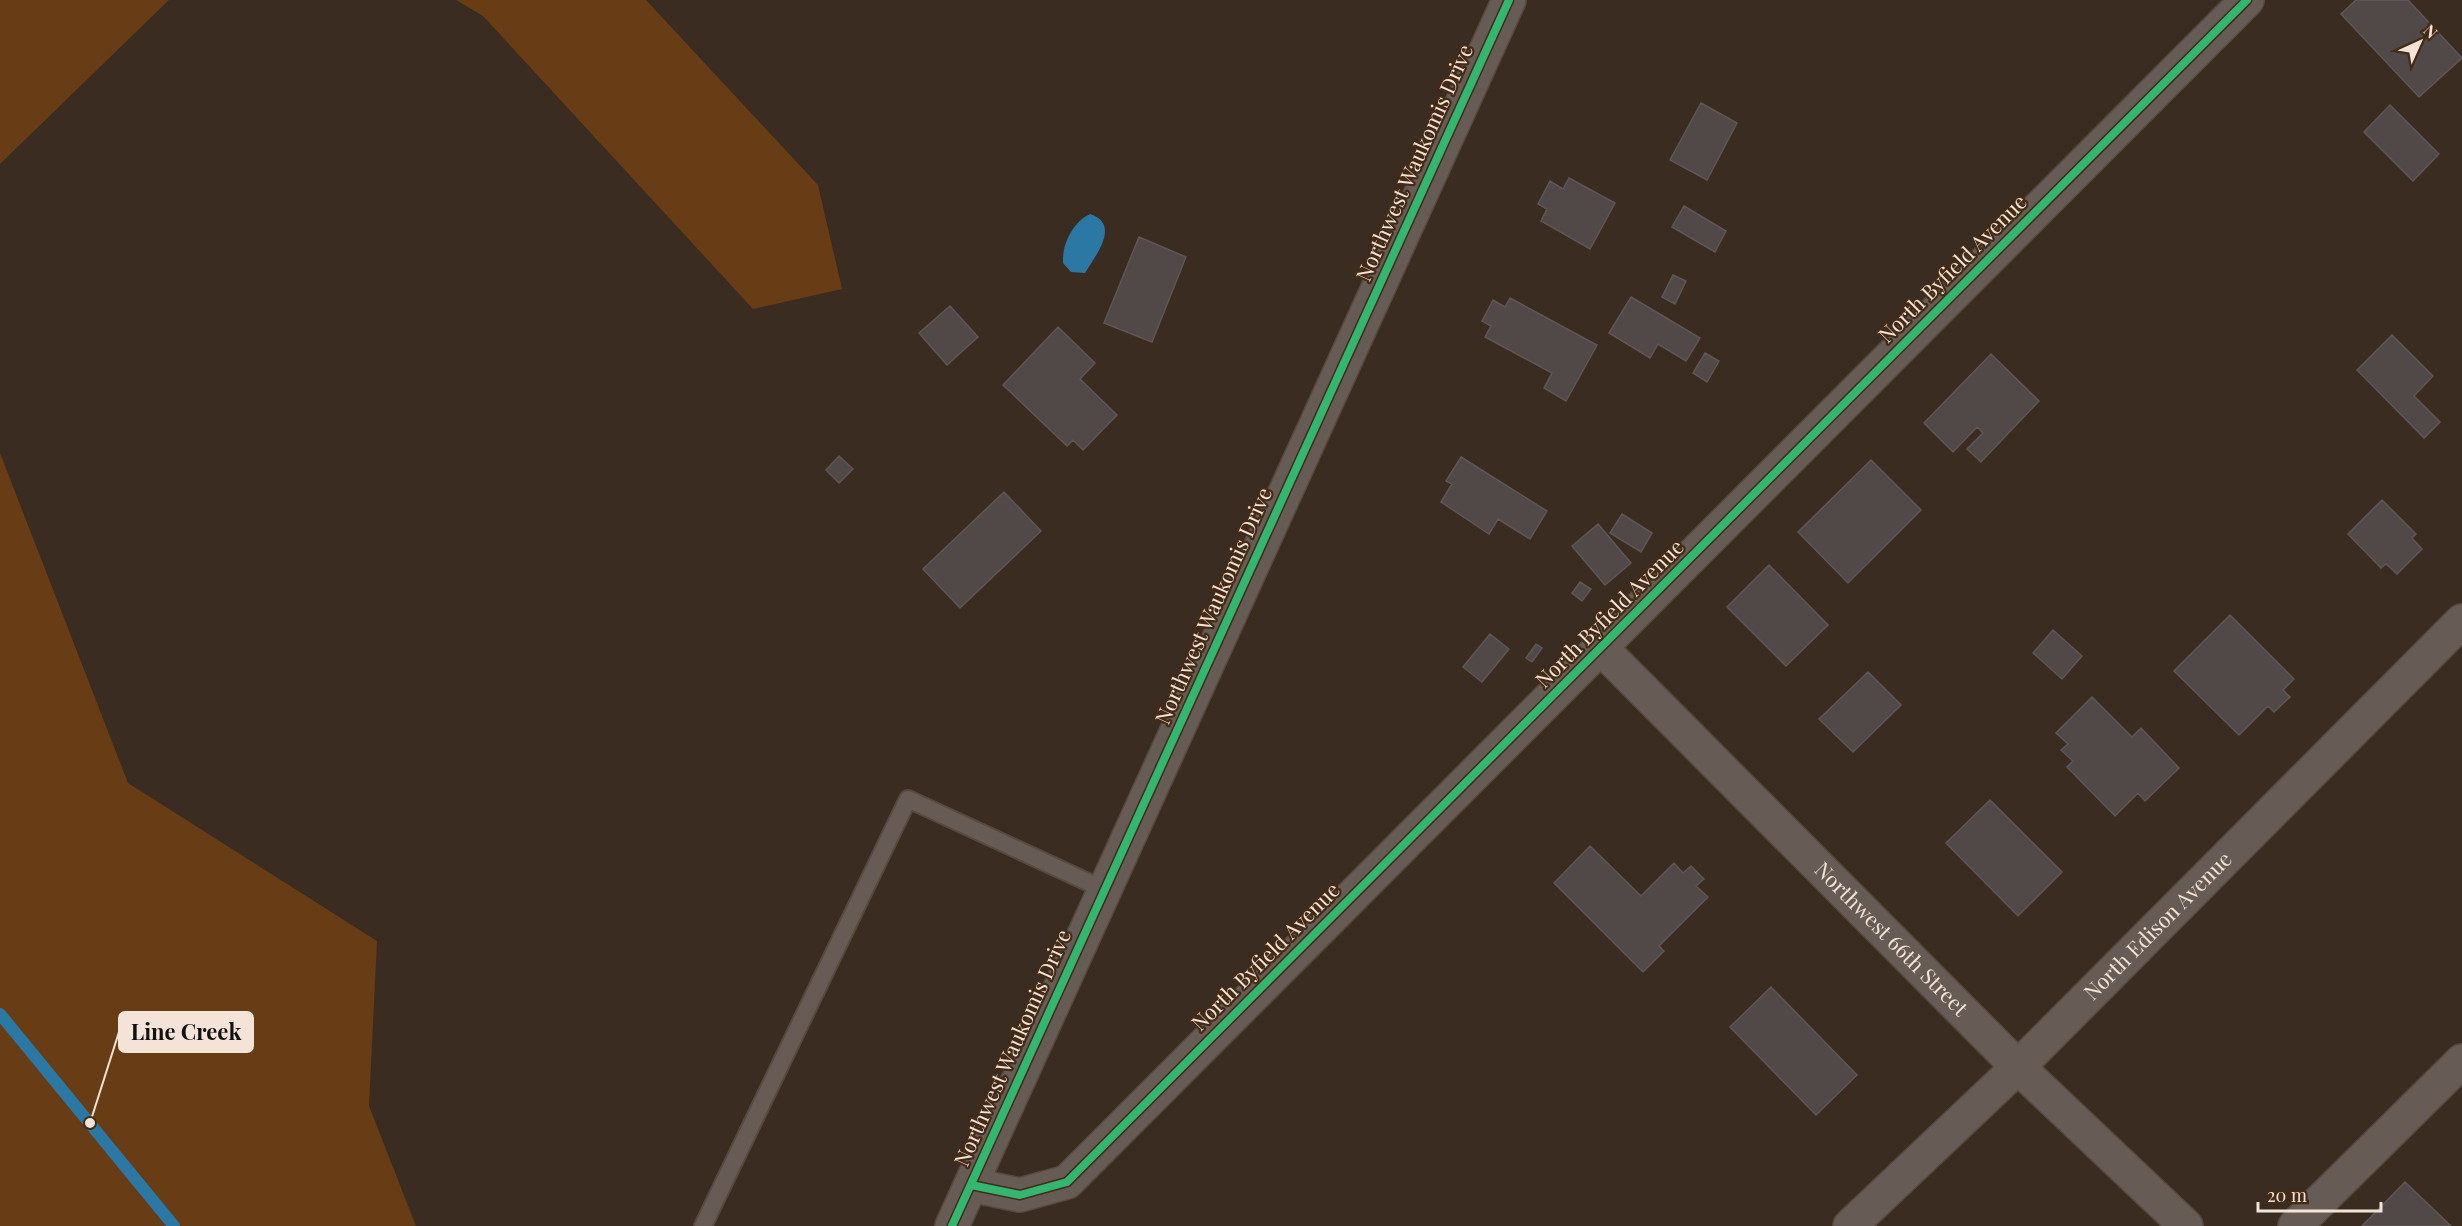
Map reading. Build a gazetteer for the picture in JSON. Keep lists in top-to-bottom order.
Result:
{
  "streets": {
    "street": [
      "Northwest Waukomis Drive",
      "North Byfield Avenue",
      "North Edison Avenue",
      "Northwest 66th Street"
    ]
  },
  "crossings": [
    ["Northwest Waukomis Drive", "North Byfield Avenue"],
    ["North Byfield Avenue", "Northwest 66th Street"],
    ["North Edison Avenue", "Northwest 66th Street"]
  ],
  "places": ["Line Creek"],
  "scale_bar": "20 m",
  "north": "top right"
}
